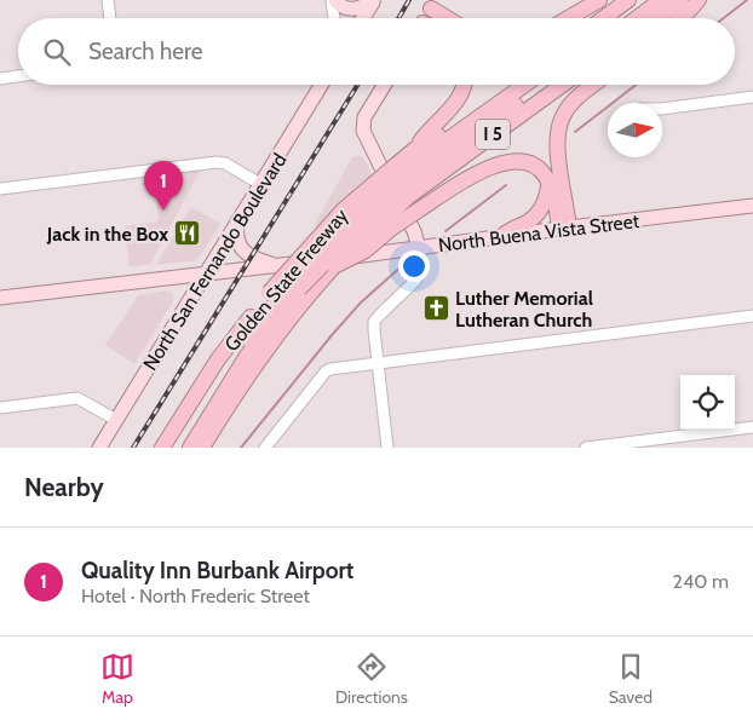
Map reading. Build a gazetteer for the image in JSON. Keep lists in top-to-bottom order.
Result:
{
  "streets": {
    "highway": ["I 5", "Golden State Freeway"],
    "main road": ["North Buena Vista Street", "North San Fernando Boulevard"]
  },
  "crossings": [
    ["North Buena Vista Street", "North San Fernando Boulevard"]
  ],
  "places": {
    "restaurant": ["Jack in the Box"],
    "church": ["Luther Memorial Lutheran Church"]
  },
  "north": "right",
  "page": {
    "search": "Search here",
    "pins": "1",
    "heading": "Nearby",
    "list": [
      {
        "mark": "1",
        "name": "Quality Inn Burbank Airport",
        "note": "Hotel · North Frederic Street",
        "value": "240 m"
      }
    ],
    "nav": ["Map", "Directions", "Saved"]
  }
}
